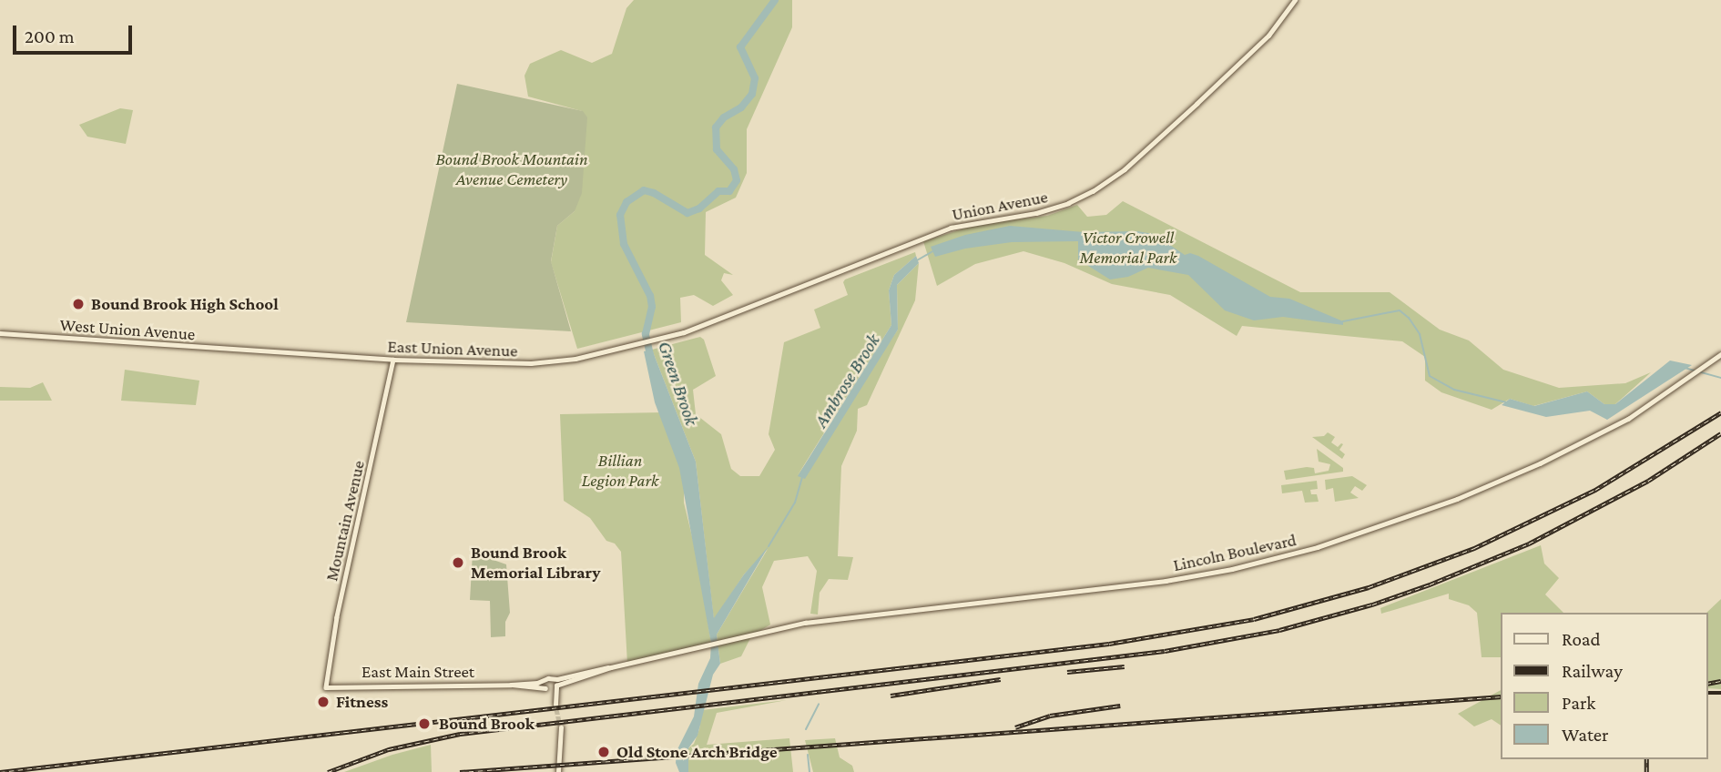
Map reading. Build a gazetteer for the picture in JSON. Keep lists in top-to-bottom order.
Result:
{
  "streets": {
    "main road": [
      "Union Avenue",
      "West Union Avenue",
      "East Union Avenue",
      "Mountain Avenue",
      "Lincoln Boulevard",
      "East Main Street"
    ]
  },
  "crossings": [
    ["Union Avenue", "East Union Avenue"],
    ["West Union Avenue", "East Union Avenue"],
    ["East Union Avenue", "Mountain Avenue"],
    ["Mountain Avenue", "East Main Street"]
  ],
  "water": ["Ambrose Brook", "Green Brook"],
  "parks": ["Bound Brook Mountain Avenue Cemetery", "Victor Crowell Memorial Park", "Billian Legion Park"],
  "places": [
    "Bound Brook High School",
    "Bound Brook Memorial Library",
    "Fitness",
    "Bound Brook",
    "Old Stone Arch Bridge"
  ],
  "legend": [
    "Road",
    "Railway",
    "Park",
    "Water"
  ],
  "scale_bar": "200 m"
}
